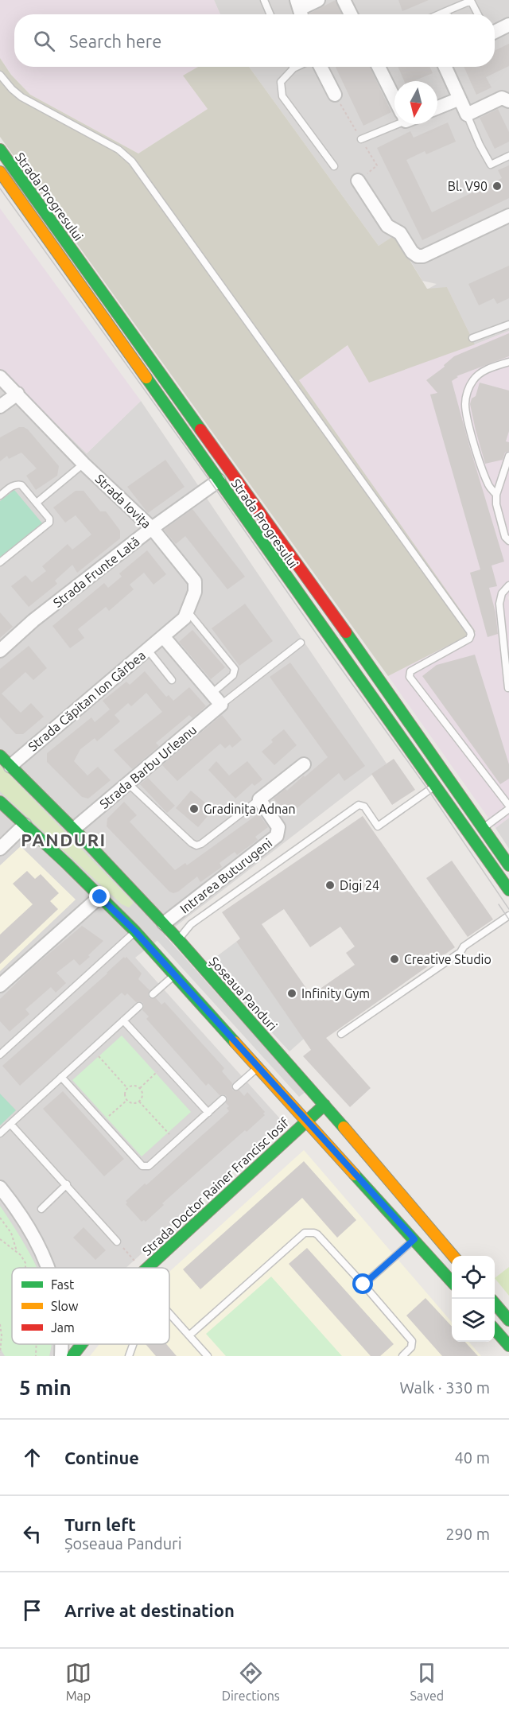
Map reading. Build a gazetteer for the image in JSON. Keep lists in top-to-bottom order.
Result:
{
  "streets": {
    "main road": ["Strada Progresului", "Șoseaua Panduri", "Strada Doctor Rainer Francisc Iosif"],
    "street": [
      "Strada Iovița",
      "Strada Frunte Lată",
      "Strada Căpitan Ion Gârbea",
      "Strada Barbu Urleanu",
      "Intrarea Buturugeni"
    ]
  },
  "crossings": [
    ["Strada Progresului", "Strada Frunte Lată"],
    ["Strada Iovița", "Strada Frunte Lată"],
    ["Strada Iovița", "Strada Căpitan Ion Gârbea"],
    ["Strada Căpitan Ion Gârbea", "Șoseaua Panduri"],
    ["Strada Barbu Urleanu", "Șoseaua Panduri"],
    ["Intrarea Buturugeni", "Șoseaua Panduri"],
    ["Șoseaua Panduri", "Strada Doctor Rainer Francisc Iosif"]
  ],
  "districts": ["PANDURI"],
  "places": [
    "Bl. V90",
    "Gradinița Adnan",
    "Digi 24",
    "Creative Studio",
    "Infinity Gym"
  ],
  "legend": ["Fast", "Slow", "Jam"],
  "north": "bottom",
  "page": {
    "search": "Search here",
    "heading": ["5 min", "Walk · 330 m"],
    "list": [
      ["Continue", "40 m"],
      ["Turn left", "Șoseaua Panduri", "290 m"],
      "Arrive at destination"
    ],
    "nav": ["Map", "Directions", "Saved"]
  }
}
